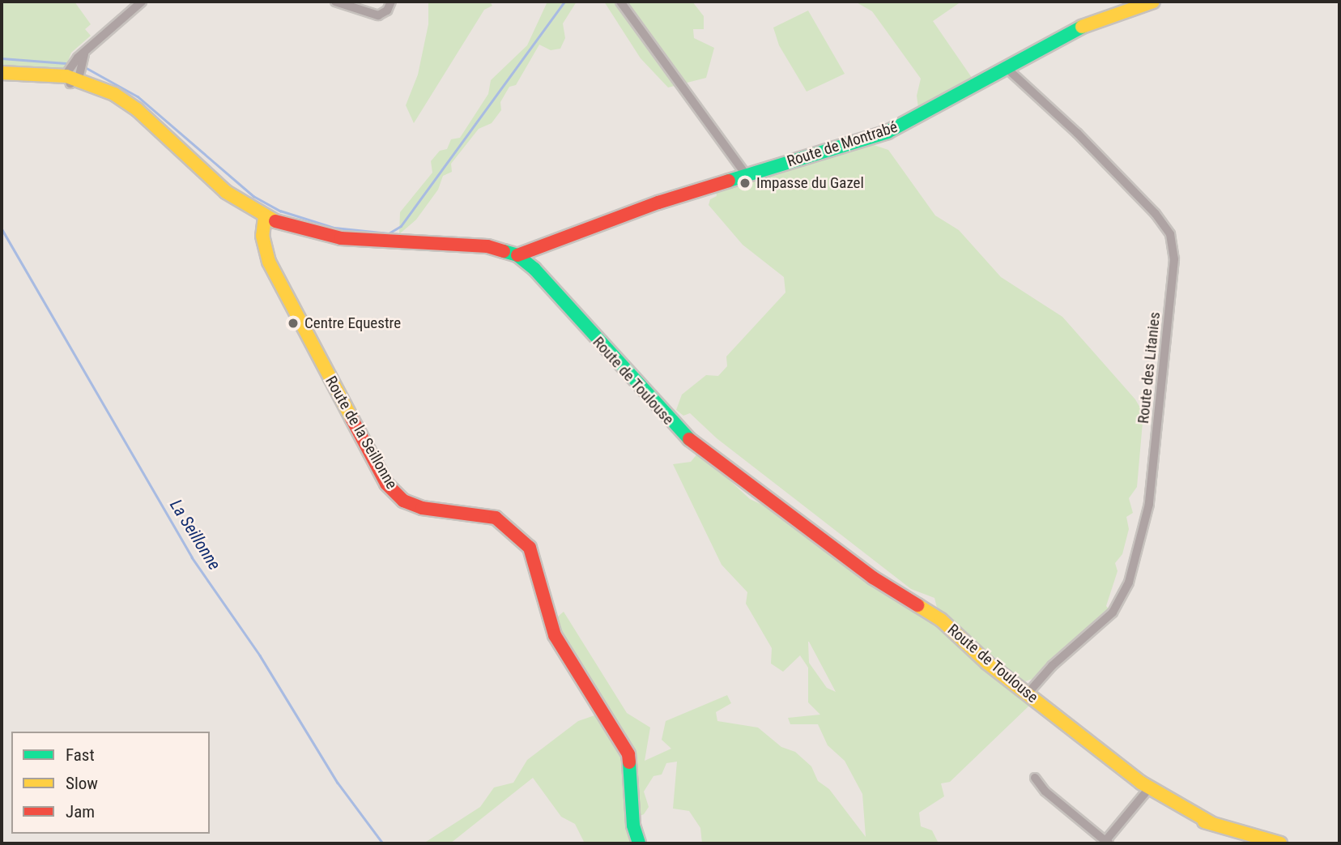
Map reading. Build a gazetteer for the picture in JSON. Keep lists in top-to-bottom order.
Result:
{
  "streets": {
    "street": [
      "Route de Montrabé",
      "Route des Litanies",
      "Route de Toulouse",
      "Route de la Seillonne"
    ]
  },
  "crossings": [
    ["Route de Montrabé", "Route des Litanies"],
    ["Route de Montrabé", "Route de Toulouse"],
    ["Route des Litanies", "Route de Toulouse"],
    ["Route de Toulouse", "Route de la Seillonne"]
  ],
  "water": ["La Seillonne"],
  "places": ["Impasse du Gazel", "Centre Equestre"],
  "legend": ["Fast", "Slow", "Jam"]
}
